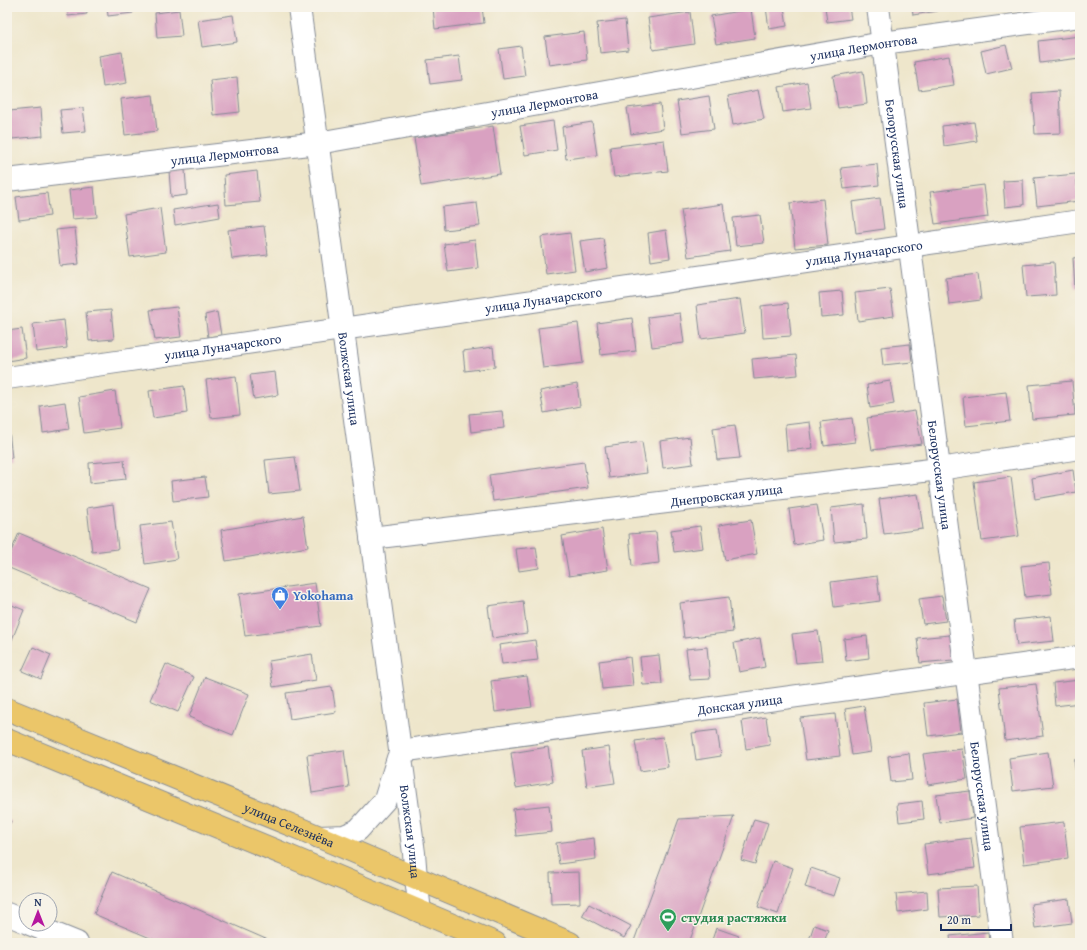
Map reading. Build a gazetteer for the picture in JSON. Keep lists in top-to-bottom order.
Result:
{
  "streets": {
    "main road": ["улица Селезнёва"],
    "street": [
      "улица Лермонтова",
      "Белорусская улица",
      "улица Луначарского",
      "Волжская улица",
      "Днепровская улица",
      "Донская улица"
    ]
  },
  "crossings": [
    ["улица Лермонтова", "Белорусская улица"],
    ["улица Лермонтова", "Волжская улица"],
    ["Белорусская улица", "улица Луначарского"],
    ["Белорусская улица", "Днепровская улица"],
    ["Белорусская улица", "Донская улица"],
    ["улица Луначарского", "Волжская улица"],
    ["Волжская улица", "Днепровская улица"],
    ["Волжская улица", "Донская улица"],
    ["Волжская улица", "улица Селезнёва"]
  ],
  "places": {
    "shop": ["Yokohama"],
    "sports": ["студия растяжки"]
  },
  "scale_bar": "20 m",
  "north": "top"
}
